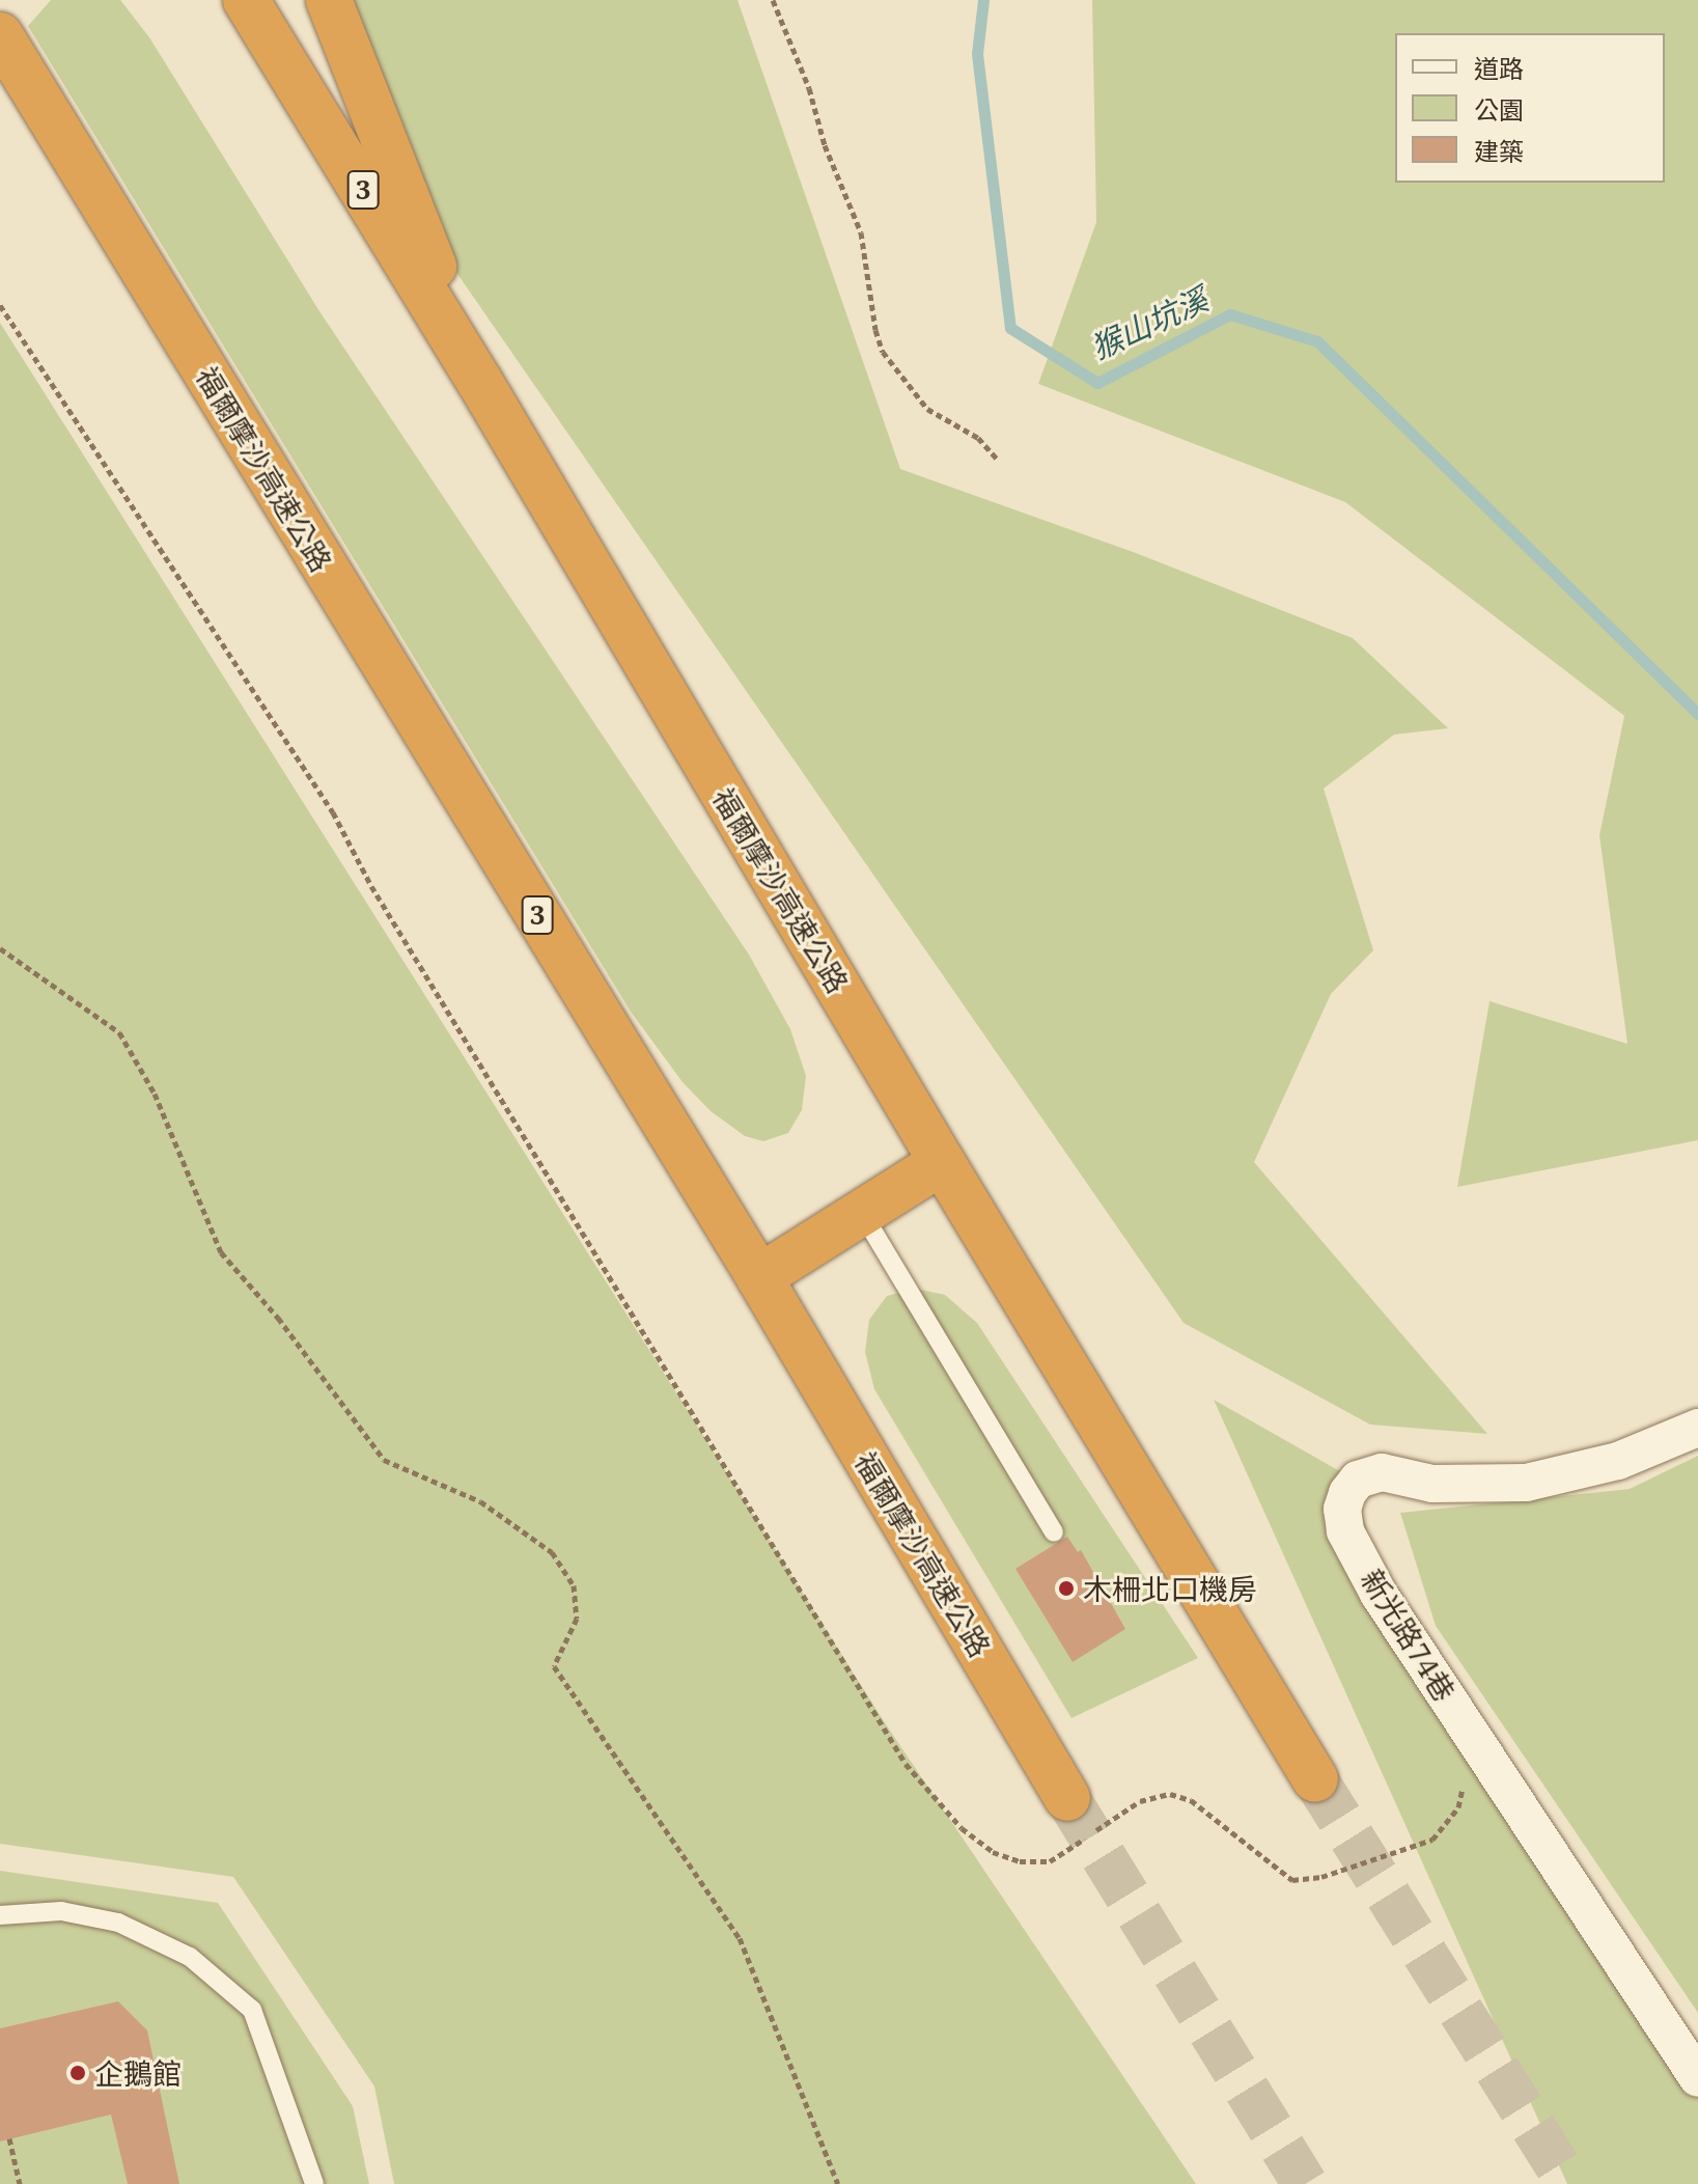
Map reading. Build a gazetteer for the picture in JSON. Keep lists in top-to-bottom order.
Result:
{
  "streets": {
    "highway": ["3", "福爾摩沙高速公路"],
    "street": ["新光路74巷"]
  },
  "water": ["猴山坑溪"],
  "places": ["木柵北口機房", "企鵝館"],
  "legend": ["道路", "公園", "建築"]
}
